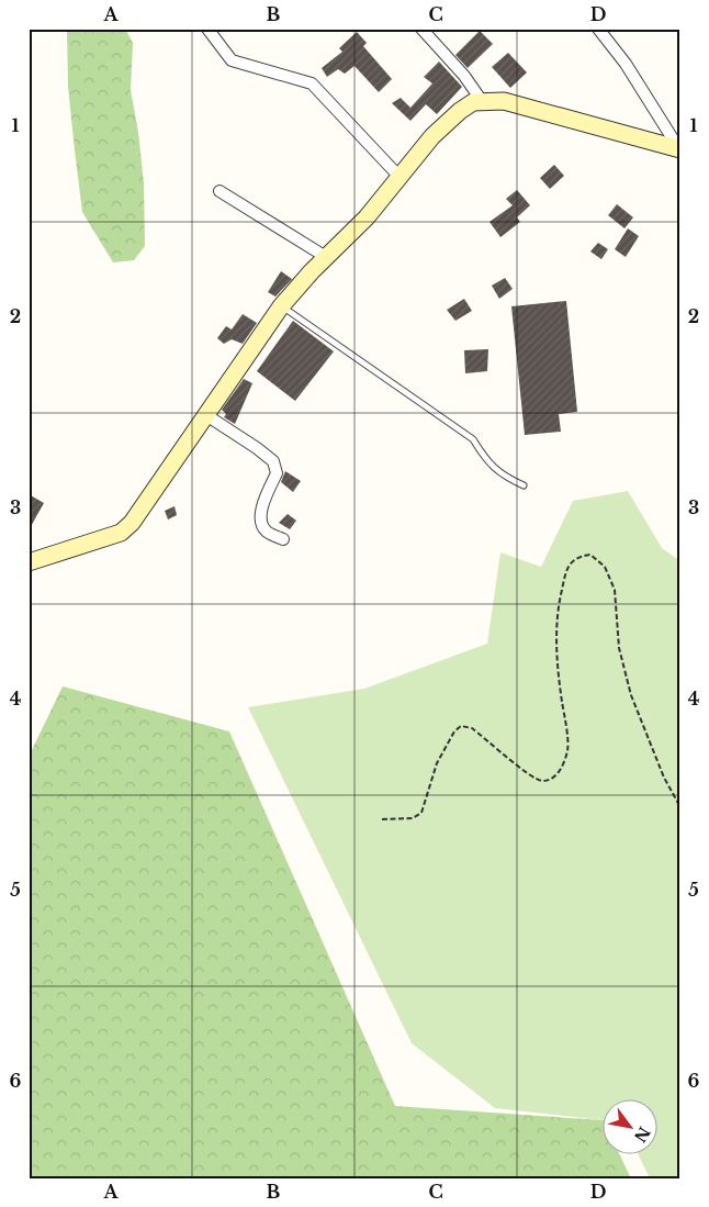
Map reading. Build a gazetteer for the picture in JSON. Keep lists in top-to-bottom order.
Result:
{
  "north": "bottom right",
  "grid": {
    "columns": [
      "A",
      "B",
      "C",
      "D"
    ],
    "rows": [
      "1",
      "2",
      "3",
      "4",
      "5",
      "6"
    ]
  }
}
